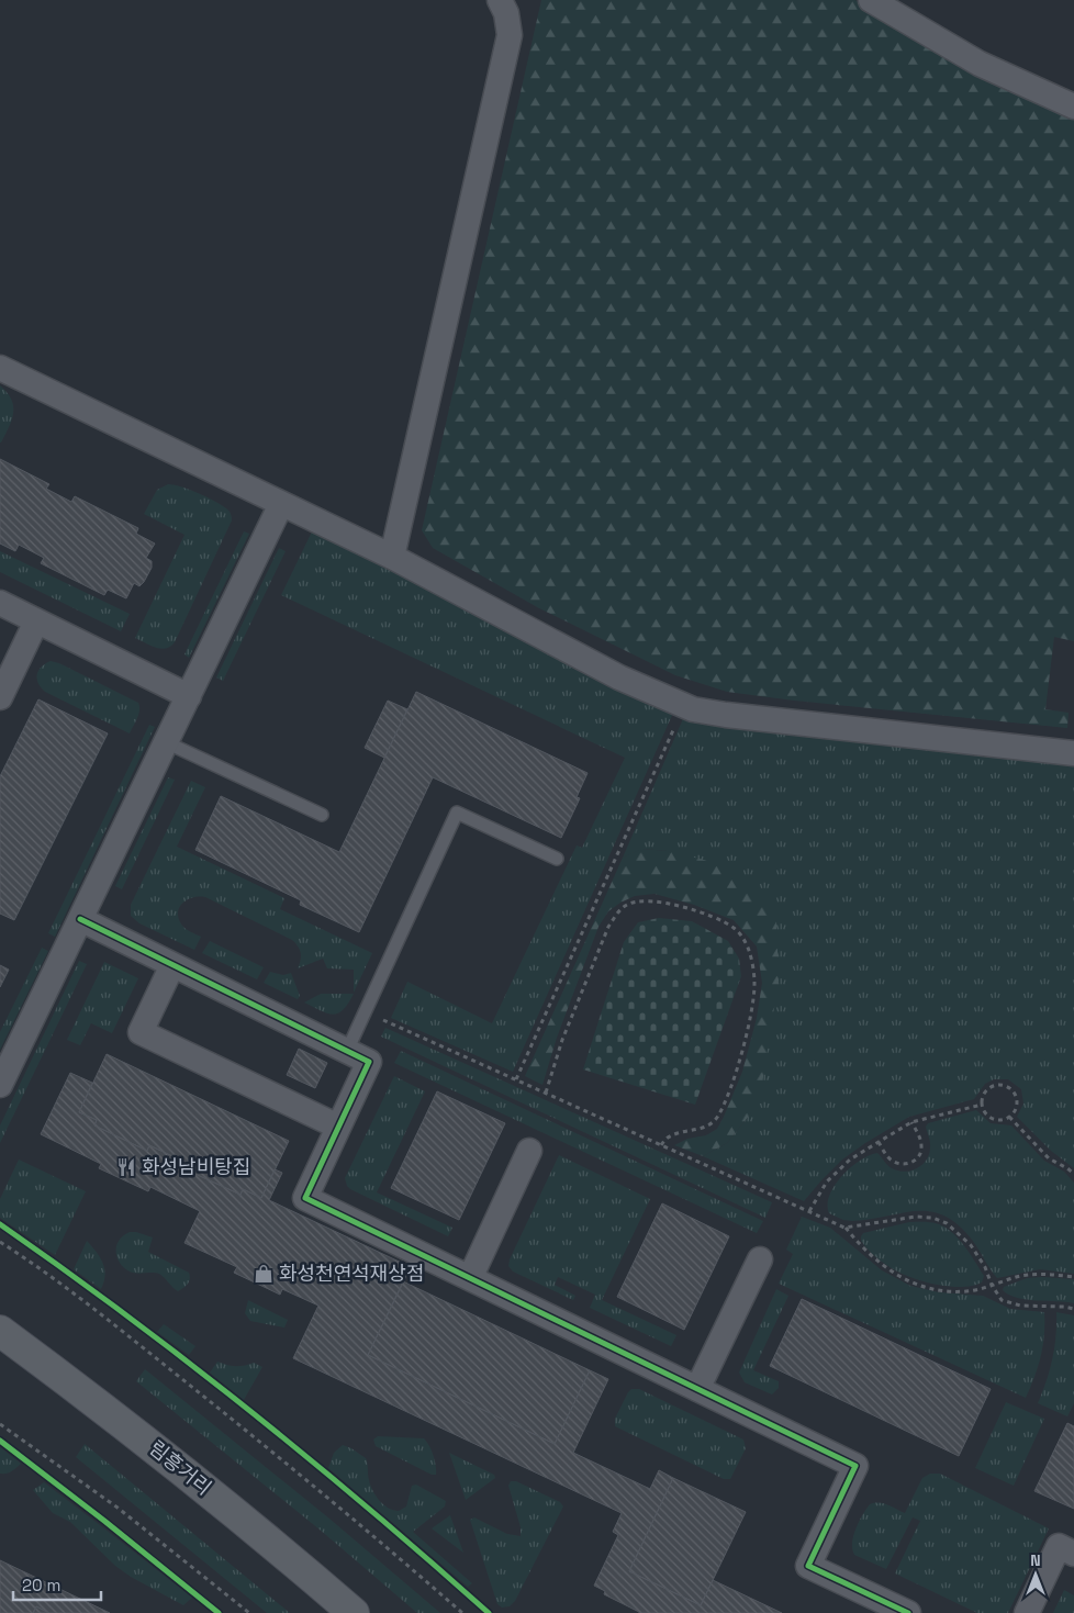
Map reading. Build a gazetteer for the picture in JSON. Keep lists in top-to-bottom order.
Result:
{
  "streets": {
    "main road": ["림흥거리"]
  },
  "places": {
    "restaurant": ["화성남비탕집"],
    "shop": ["화성천연석재상점"]
  },
  "scale_bar": "20 m",
  "north": "top"
}
